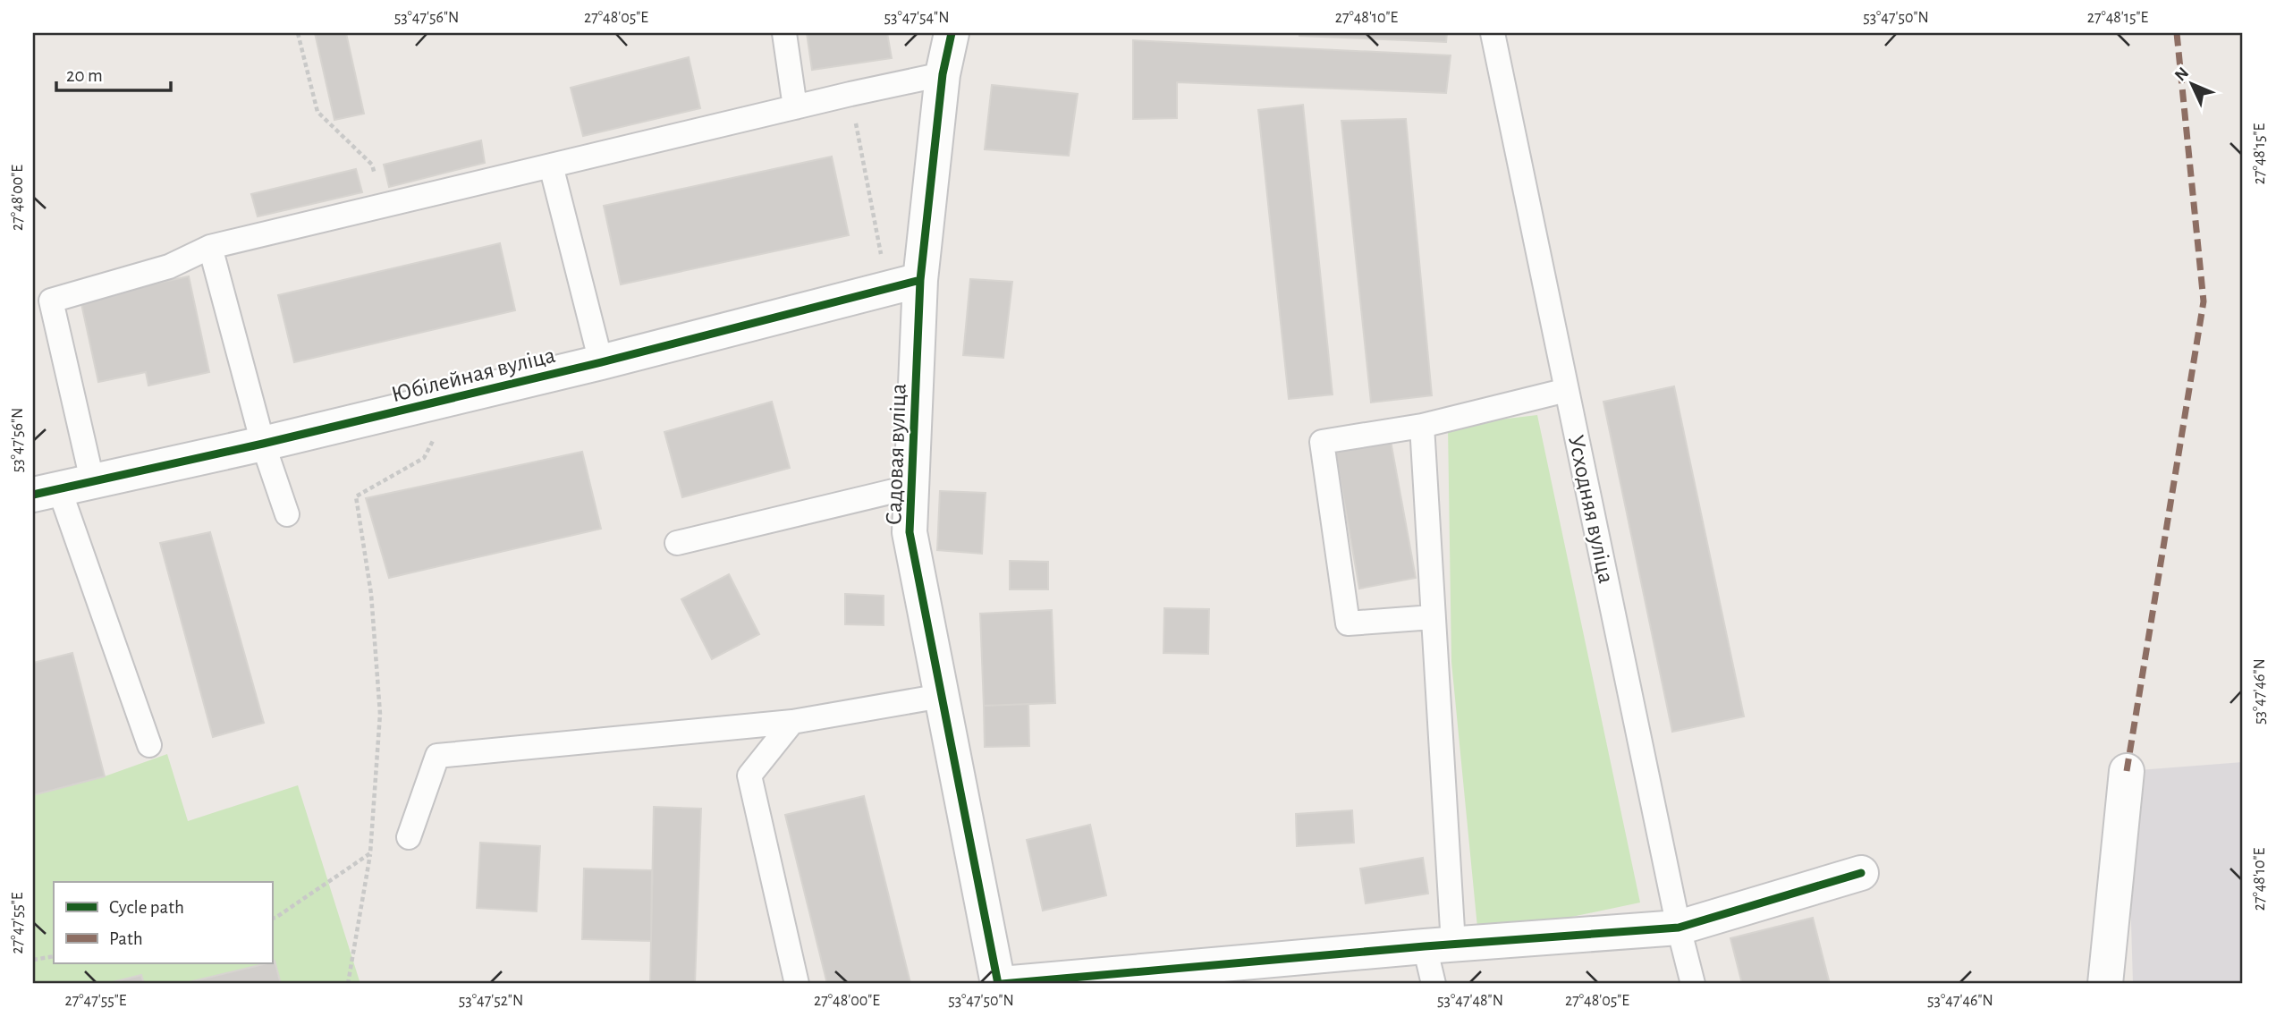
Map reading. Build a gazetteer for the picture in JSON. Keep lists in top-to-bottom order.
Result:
{
  "streets": {
    "street": ["Юбілейная вуліца", "Садовая вуліца"],
    "lane": ["Усходняя вуліца"]
  },
  "crossings": [
    ["Юбілейная вуліца", "Садовая вуліца"]
  ],
  "legend": ["Cycle path", "Path"],
  "scale_bar": "20 m",
  "north": "top left",
  "coordinates": [
    "53°47'56\"N",
    "27°48'05\"E",
    "53°47'54\"N",
    "27°48'10\"E",
    "53°47'50\"N",
    "27°48'15\"E",
    "27°48'00\"E",
    "53°47'46\"N",
    "27°47'55\"E",
    "53°47'52\"N",
    "53°47'48\"N"
  ]
}
